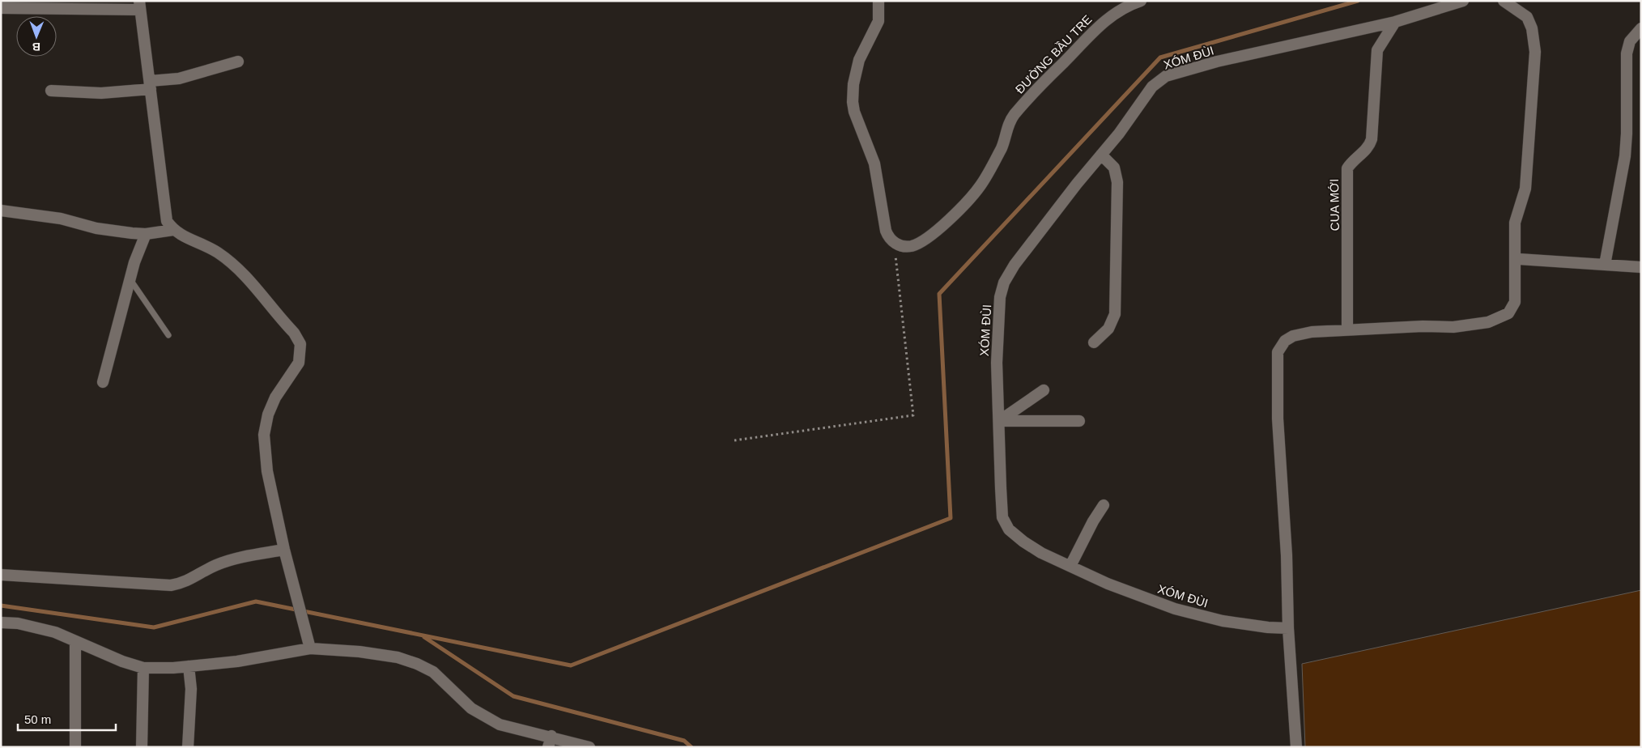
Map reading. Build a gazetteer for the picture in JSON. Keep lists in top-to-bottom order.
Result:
{
  "streets": {
    "street": ["ĐƯỜNG BẦU TRE", "XÓM ĐÙI", "CUA MỚI"]
  },
  "crossings": [
    ["XÓM ĐÙI", "CUA MỚI"]
  ],
  "scale_bar": "50 m",
  "north": "bottom"
}
